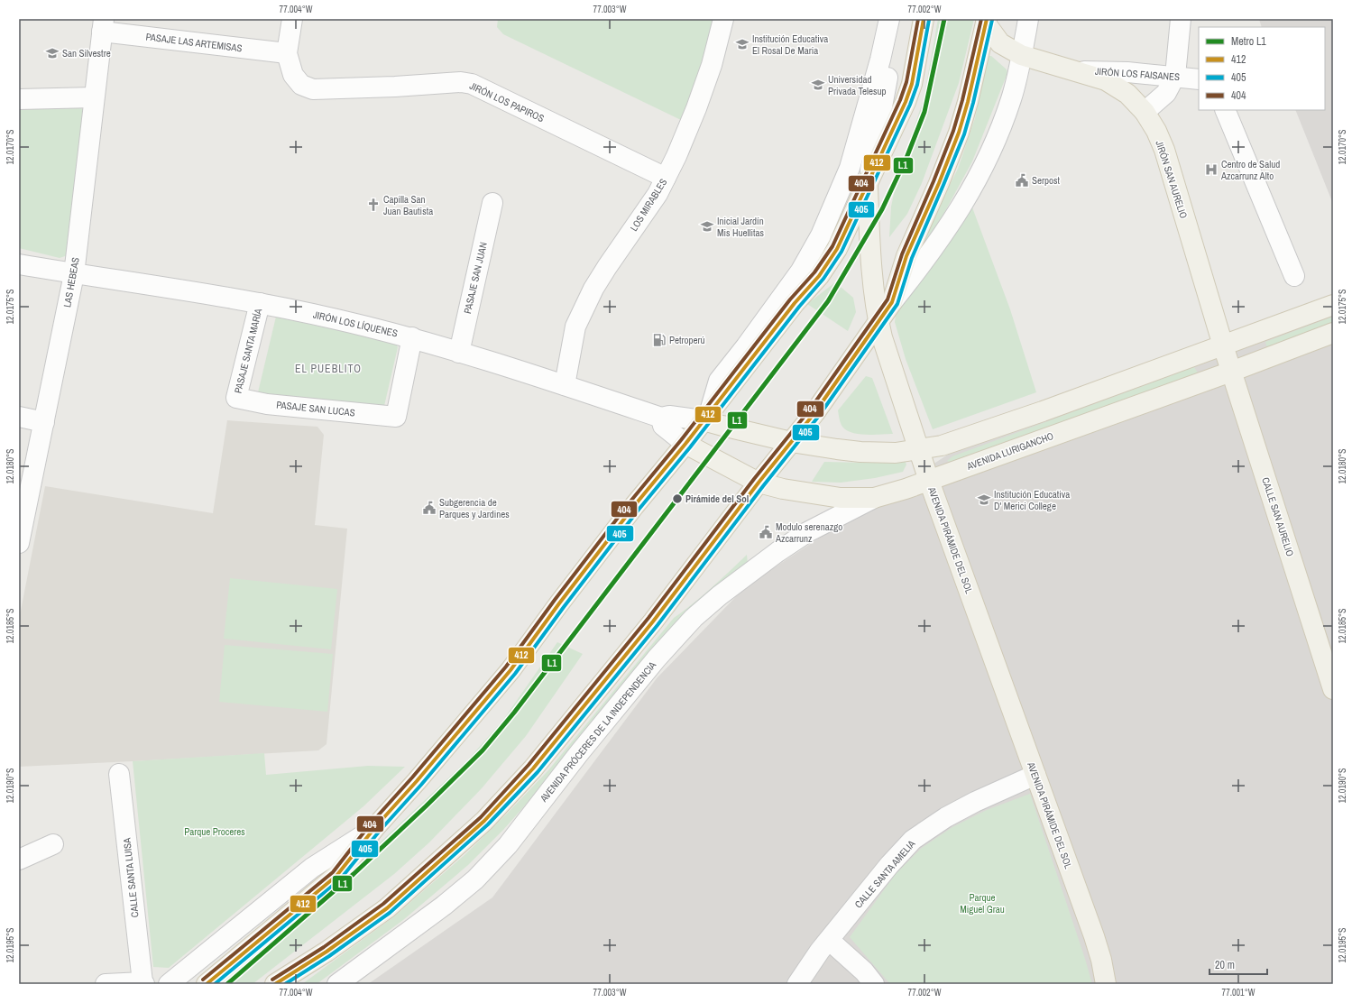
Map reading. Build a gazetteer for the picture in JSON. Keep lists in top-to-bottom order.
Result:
{
  "streets": {
    "main road": [
      "JIRÓN SAN AURELIO",
      "AVENIDA LURIGANCHO",
      "CALLE SAN AURELIO",
      "AVENIDA PIRÁMIDE DEL SOL"
    ],
    "street": [
      "PASAJE LAS ARTEMISAS",
      "JIRÓN LOS FAISANES",
      "JIRÓN LOS PAPIROS",
      "LOS MIRABLES",
      "PASAJE SAN JUAN",
      "LAS HEBEAS",
      "JIRÓN LOS LÍQUENES",
      "PASAJE SANTA MARÍA",
      "PASAJE SAN LUCAS",
      "AVENIDA PRÓCERES DE LA INDEPENDENCIA",
      "CALLE SANTA AMELIA",
      "CALLE SANTA LUISA"
    ]
  },
  "crossings": [
    ["PASAJE LAS ARTEMISAS", "JIRÓN LOS PAPIROS"],
    ["PASAJE LAS ARTEMISAS", "LAS HEBEAS"],
    ["JIRÓN LOS FAISANES", "JIRÓN SAN AURELIO"],
    ["JIRÓN LOS PAPIROS", "LOS MIRABLES"],
    ["JIRÓN SAN AURELIO", "CALLE SAN AURELIO"],
    ["LOS MIRABLES", "JIRÓN LOS LÍQUENES"],
    ["PASAJE SAN JUAN", "JIRÓN LOS LÍQUENES"],
    ["LAS HEBEAS", "JIRÓN LOS LÍQUENES"],
    ["JIRÓN LOS LÍQUENES", "PASAJE SANTA MARÍA"],
    ["JIRÓN LOS LÍQUENES", "PASAJE SAN LUCAS"],
    ["PASAJE SANTA MARÍA", "PASAJE SAN LUCAS"],
    ["AVENIDA LURIGANCHO", "CALLE SAN AURELIO"],
    ["AVENIDA LURIGANCHO", "AVENIDA PIRÁMIDE DEL SOL"],
    ["AVENIDA LURIGANCHO", "AVENIDA PRÓCERES DE LA INDEPENDENCIA"],
    ["AVENIDA PIRÁMIDE DEL SOL", "CALLE SANTA AMELIA"]
  ],
  "districts": ["EL PUEBLITO"],
  "parks": ["Parque Proceres", "Parque Miguel Grau"],
  "places": {
    "school or university": [
      "Institución Educativa El Rosal De Maria",
      "San Silvestre",
      "Universidad Privada Telesup",
      "Inicial Jardín Mis Huellitas",
      "Institución Educativa D' Merici College"
    ],
    "hospital": ["Centro de Salud Azcarrunz Alto"],
    "public building": ["Serpost", "Subgerencia de Parques y Jardines", "Modulo serenazgo Azcarrunz"],
    "church": ["Capilla San Juan Bautista"],
    "fuel station": ["Petroperú"],
    "other": ["Pirámide del Sol"]
  },
  "lines": [
    "metro line L1",
    "transit line 412",
    "transit line 404",
    "transit line 405"
  ],
  "legend": [
    "Metro L1",
    "412",
    "405",
    "404"
  ],
  "scale_bar": "20 m",
  "coordinates": [
    "77.004°W",
    "77.003°W",
    "77.002°W",
    "12.0170°S",
    "12.0175°S",
    "12.0180°S",
    "12.0185°S",
    "12.0190°S",
    "12.0195°S",
    "77.001°W"
  ]
}
